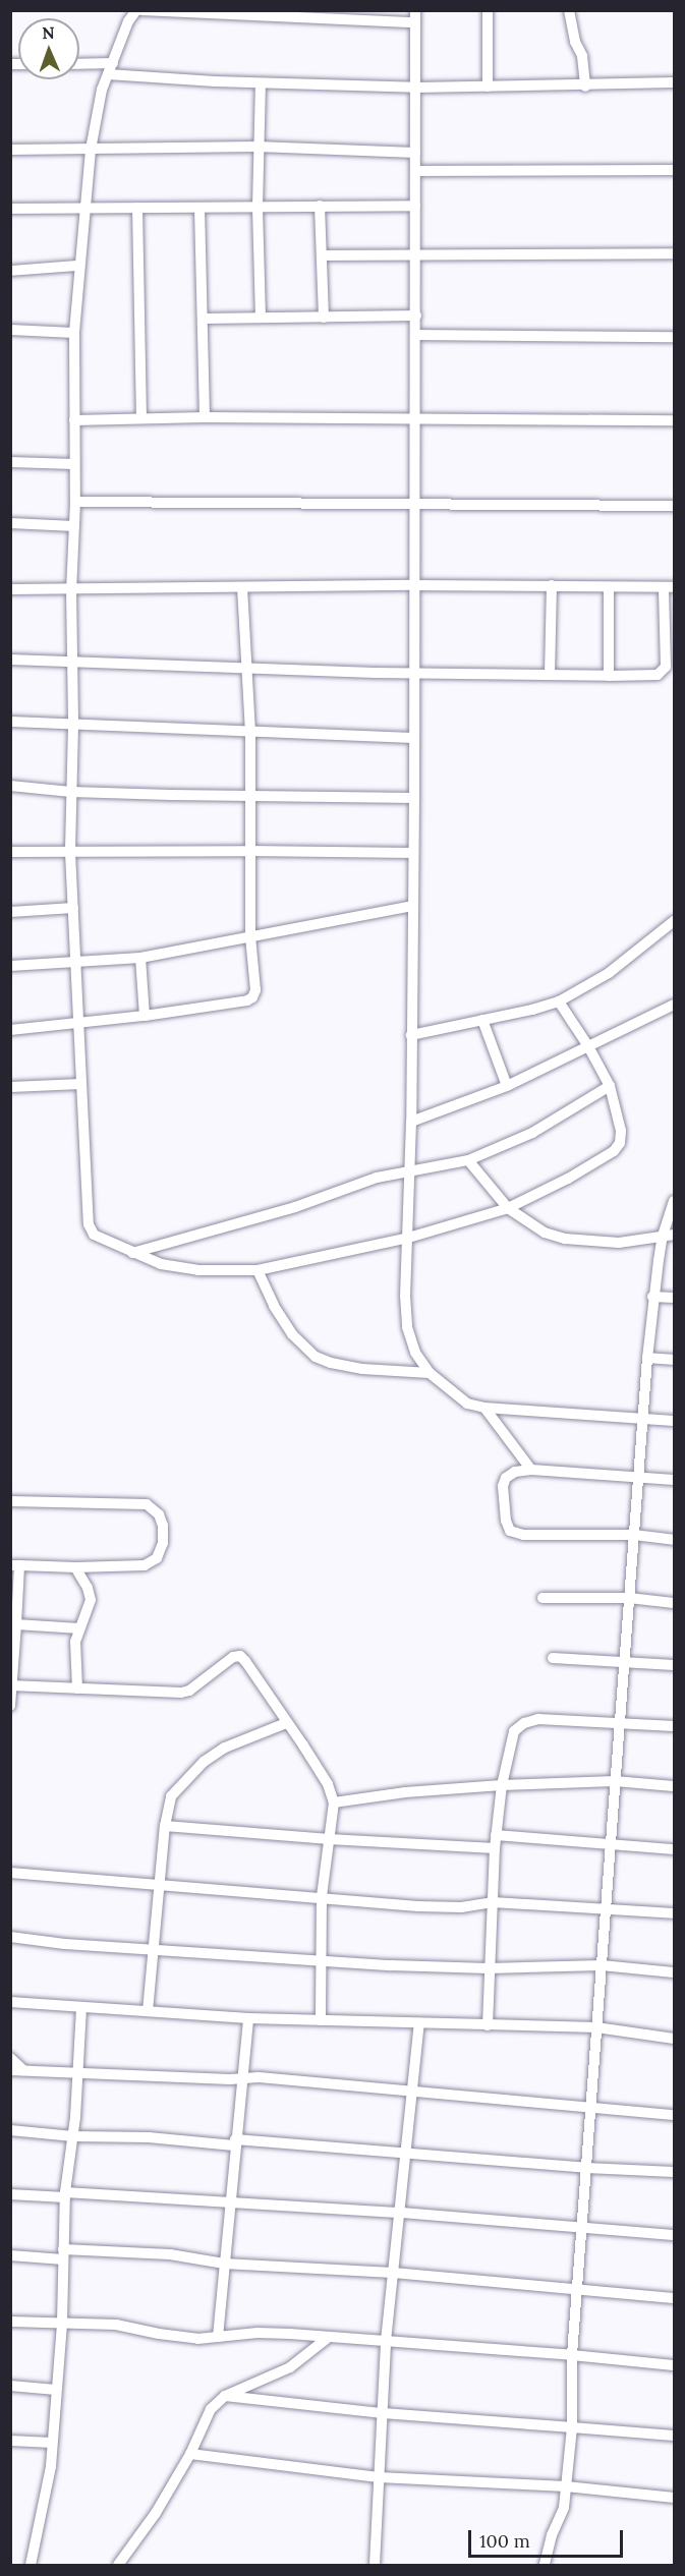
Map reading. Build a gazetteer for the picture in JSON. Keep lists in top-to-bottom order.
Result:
{
  "scale_bar": "100 m",
  "north": "top"
}
